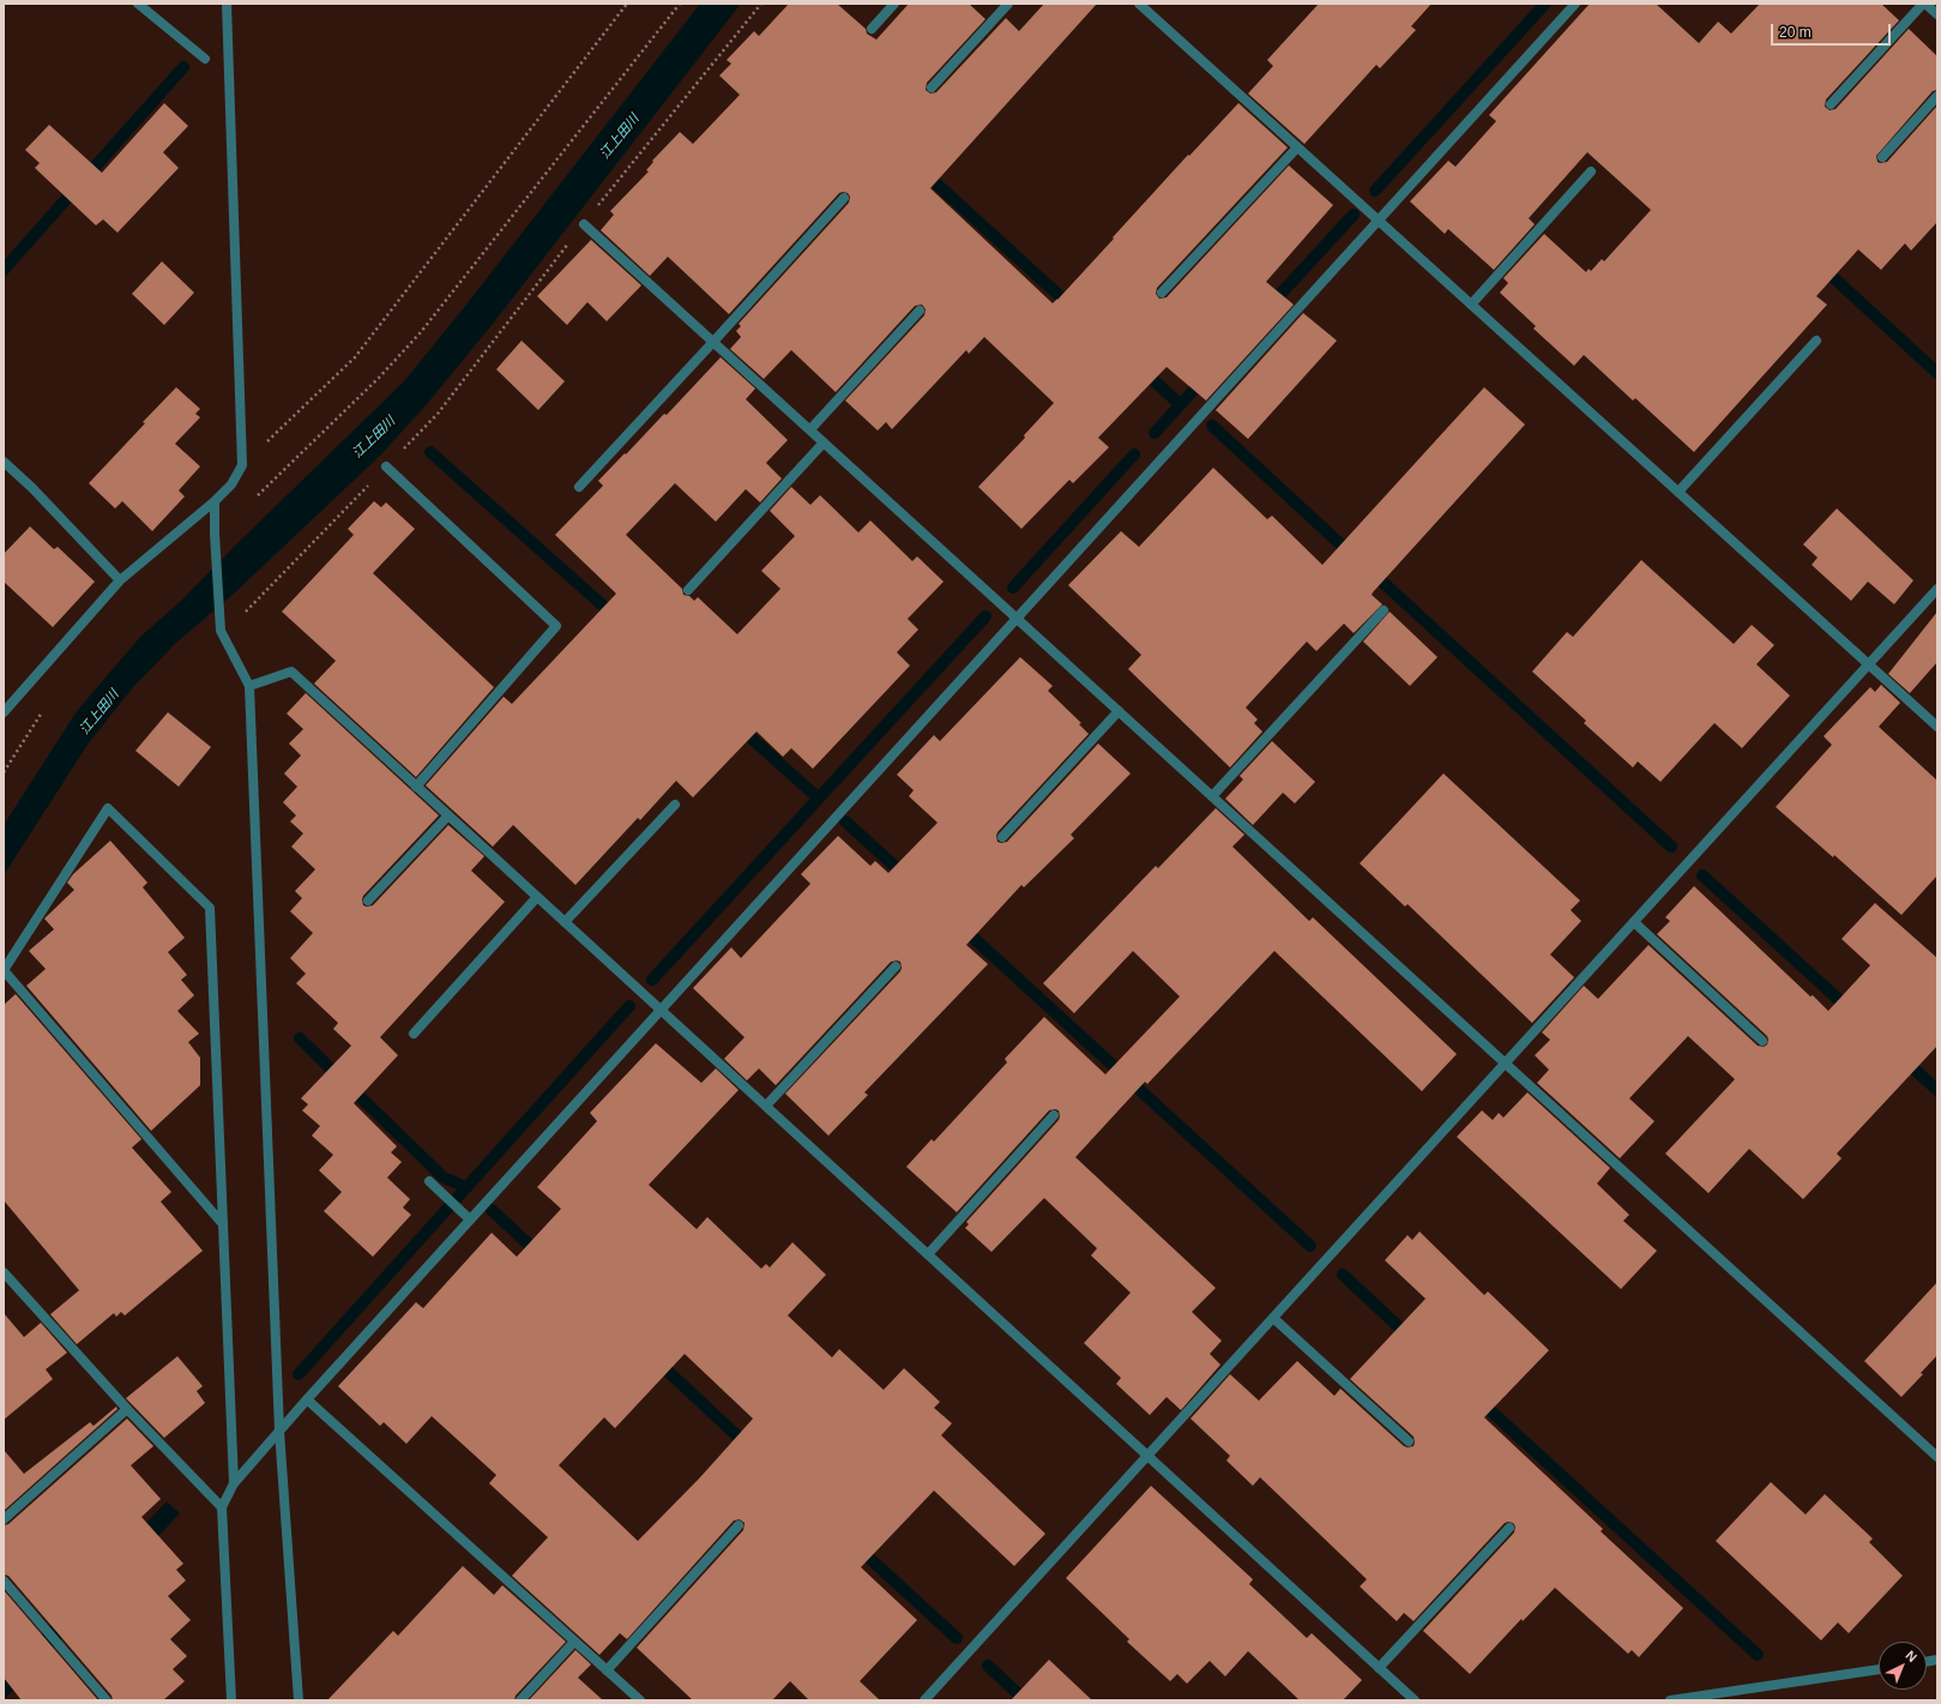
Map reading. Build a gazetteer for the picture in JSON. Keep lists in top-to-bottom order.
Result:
{
  "water": ["江上田川"],
  "scale_bar": "20 m",
  "north": "top right"
}
